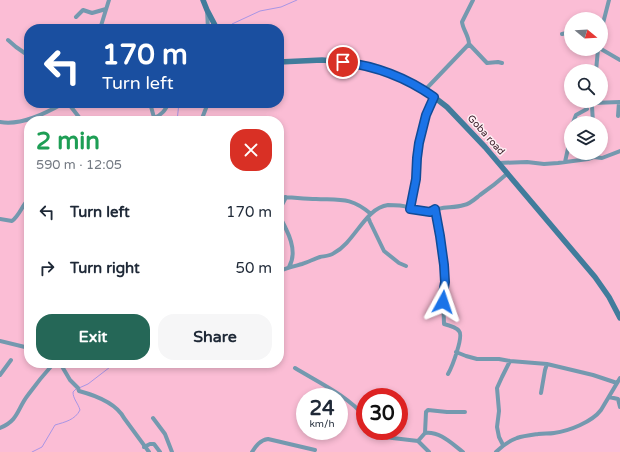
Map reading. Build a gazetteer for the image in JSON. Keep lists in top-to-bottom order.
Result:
{
  "streets": {
    "main road": ["Goba road"]
  },
  "north": "right",
  "page": {
    "turn": ["170 m", "Turn left"],
    "heading": ["2 min", "590 m · 12:05"],
    "list": [
      {
        "name": "Turn left",
        "value": "170 m"
      },
      {
        "name": "Turn right",
        "value": "50 m"
      }
    ],
    "buttons": ["Exit", "Share"],
    "speed": "24 km/h",
    "limit": "30"
  }
}
